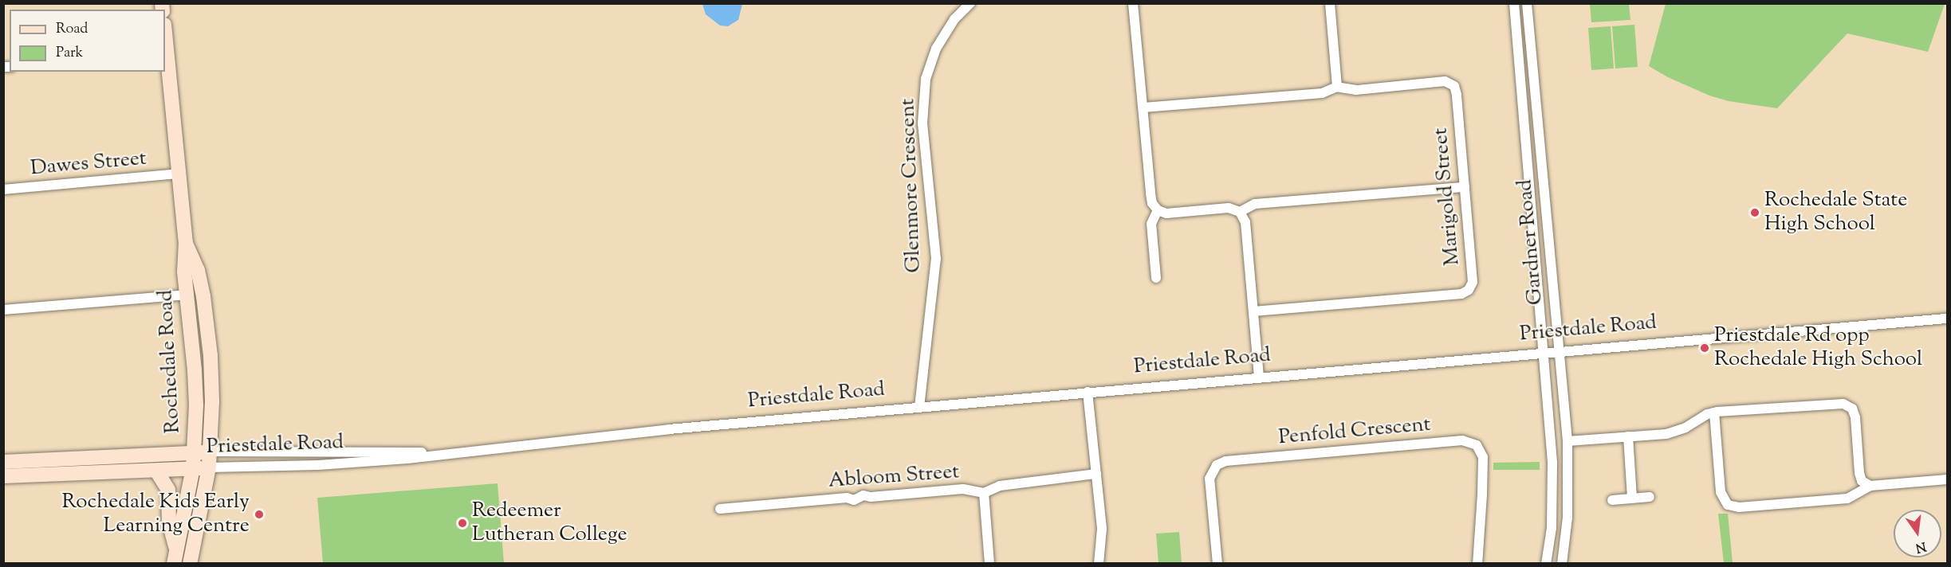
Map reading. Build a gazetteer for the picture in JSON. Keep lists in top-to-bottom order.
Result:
{
  "streets": {
    "main road": ["Priestdale Road", "Rochedale Road"],
    "street": [
      "Dawes Street",
      "Glenmore Crescent",
      "Marigold Street",
      "Gardner Road",
      "Penfold Crescent",
      "Abloom Street"
    ]
  },
  "crossings": [
    ["Dawes Street", "Rochedale Road"],
    ["Glenmore Crescent", "Priestdale Road"],
    ["Gardner Road", "Priestdale Road"],
    ["Priestdale Road", "Rochedale Road"]
  ],
  "places": [
    "Rochedale State High School",
    "Priestdale Rd opp Rochedale High School",
    "Rochedale Kids Early Learning Centre",
    "Redeemer Lutheran College"
  ],
  "legend": ["Road", "Park"],
  "north": "bottom"
}
